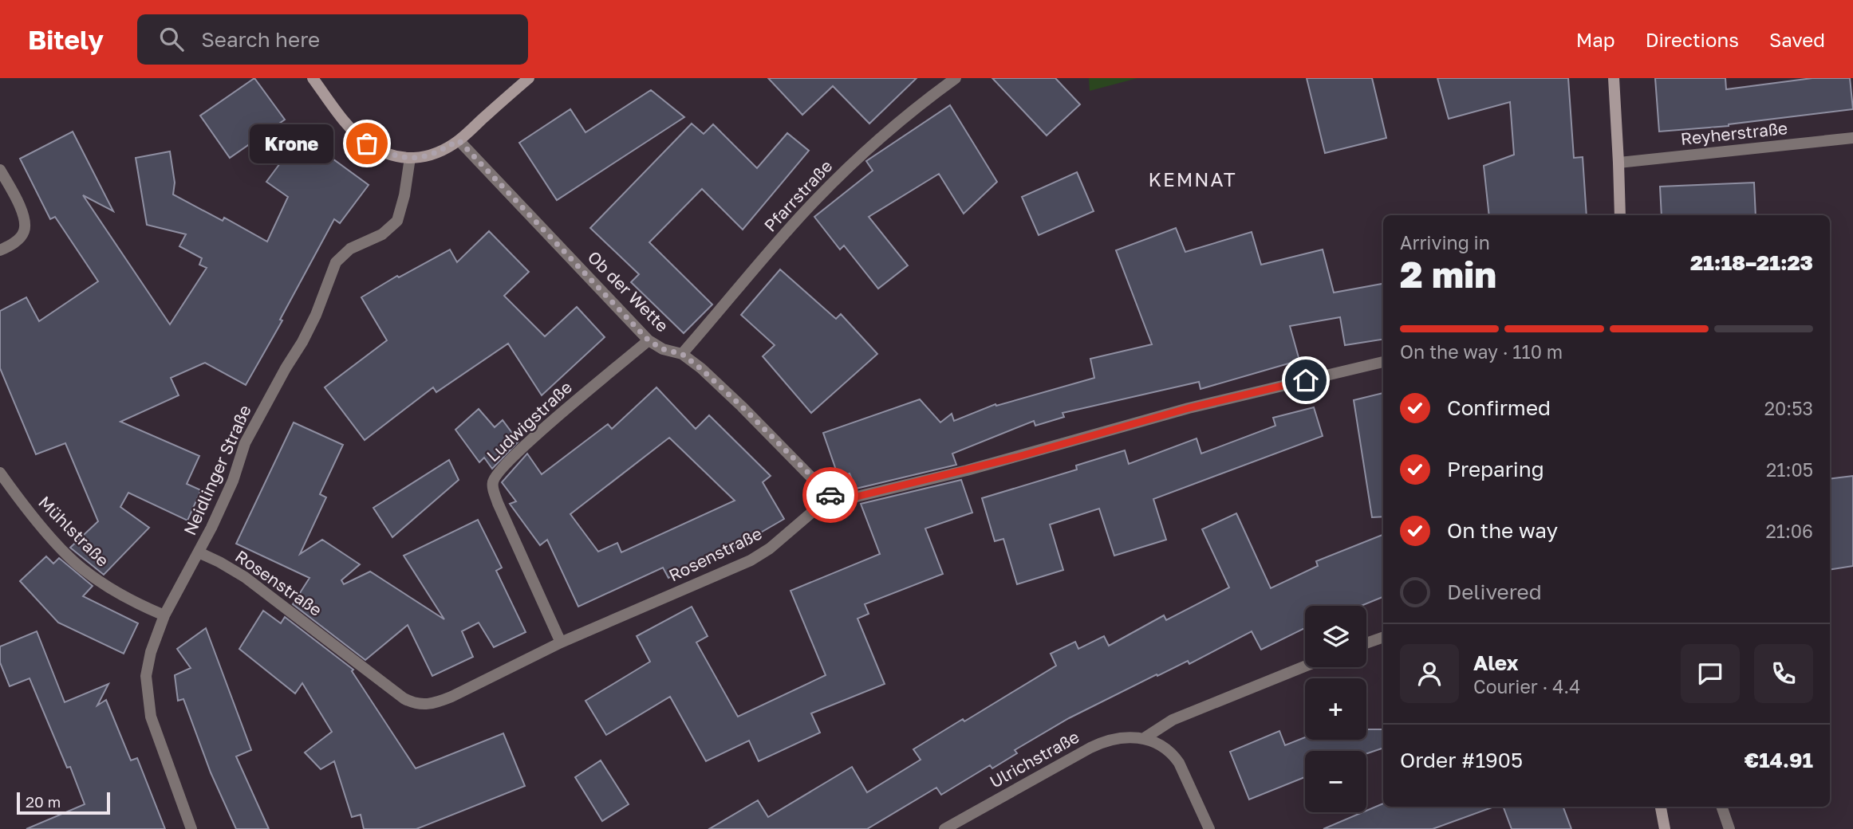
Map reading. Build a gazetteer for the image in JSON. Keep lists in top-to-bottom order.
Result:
{
  "streets": {
    "street": [
      "Reyherstraße",
      "Pfarrstraße",
      "Ob der Wette",
      "Ludwigstraße",
      "Neidlinger Straße",
      "Mühlstraße",
      "Rosenstraße",
      "Ulrichstraße"
    ]
  },
  "crossings": [
    ["Pfarrstraße", "Ob der Wette"],
    ["Ob der Wette", "Ludwigstraße"],
    ["Ob der Wette", "Rosenstraße"],
    ["Ludwigstraße", "Rosenstraße"],
    ["Neidlinger Straße", "Mühlstraße"],
    ["Neidlinger Straße", "Rosenstraße"]
  ],
  "districts": ["KEMNAT"],
  "places": ["Krone"],
  "scale_bar": "20 m",
  "page": {
    "header": "Bitely",
    "search": "Search here",
    "nav": ["Map", "Directions", "Saved"],
    "bubble": "Krone",
    "heading": ["2 min", "Arriving in", "21:18–21:23"],
    "panel": [
      "Alex",
      "Courier · 4.4",
      "Order #1905",
      "€14.91"
    ],
    "bar": "On the way · 110 m",
    "list": [
      ["Confirmed", "20:53"],
      ["Preparing", "21:05"],
      ["On the way", "21:06"],
      "Delivered"
    ],
    "map_buttons": ["+", "−"],
    "scale": "20 m"
  }
}
